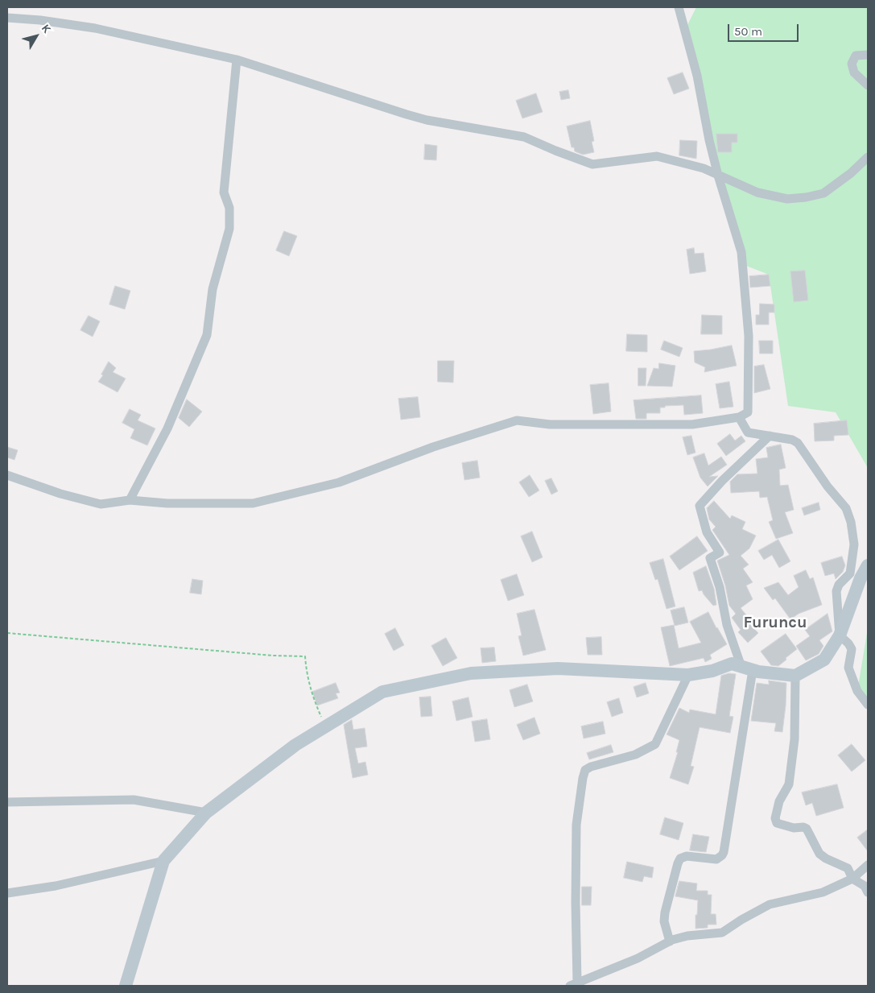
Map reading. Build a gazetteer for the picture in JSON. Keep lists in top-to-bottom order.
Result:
{
  "districts": ["Furuncu"],
  "scale_bar": "50 m",
  "north": "top right"
}
